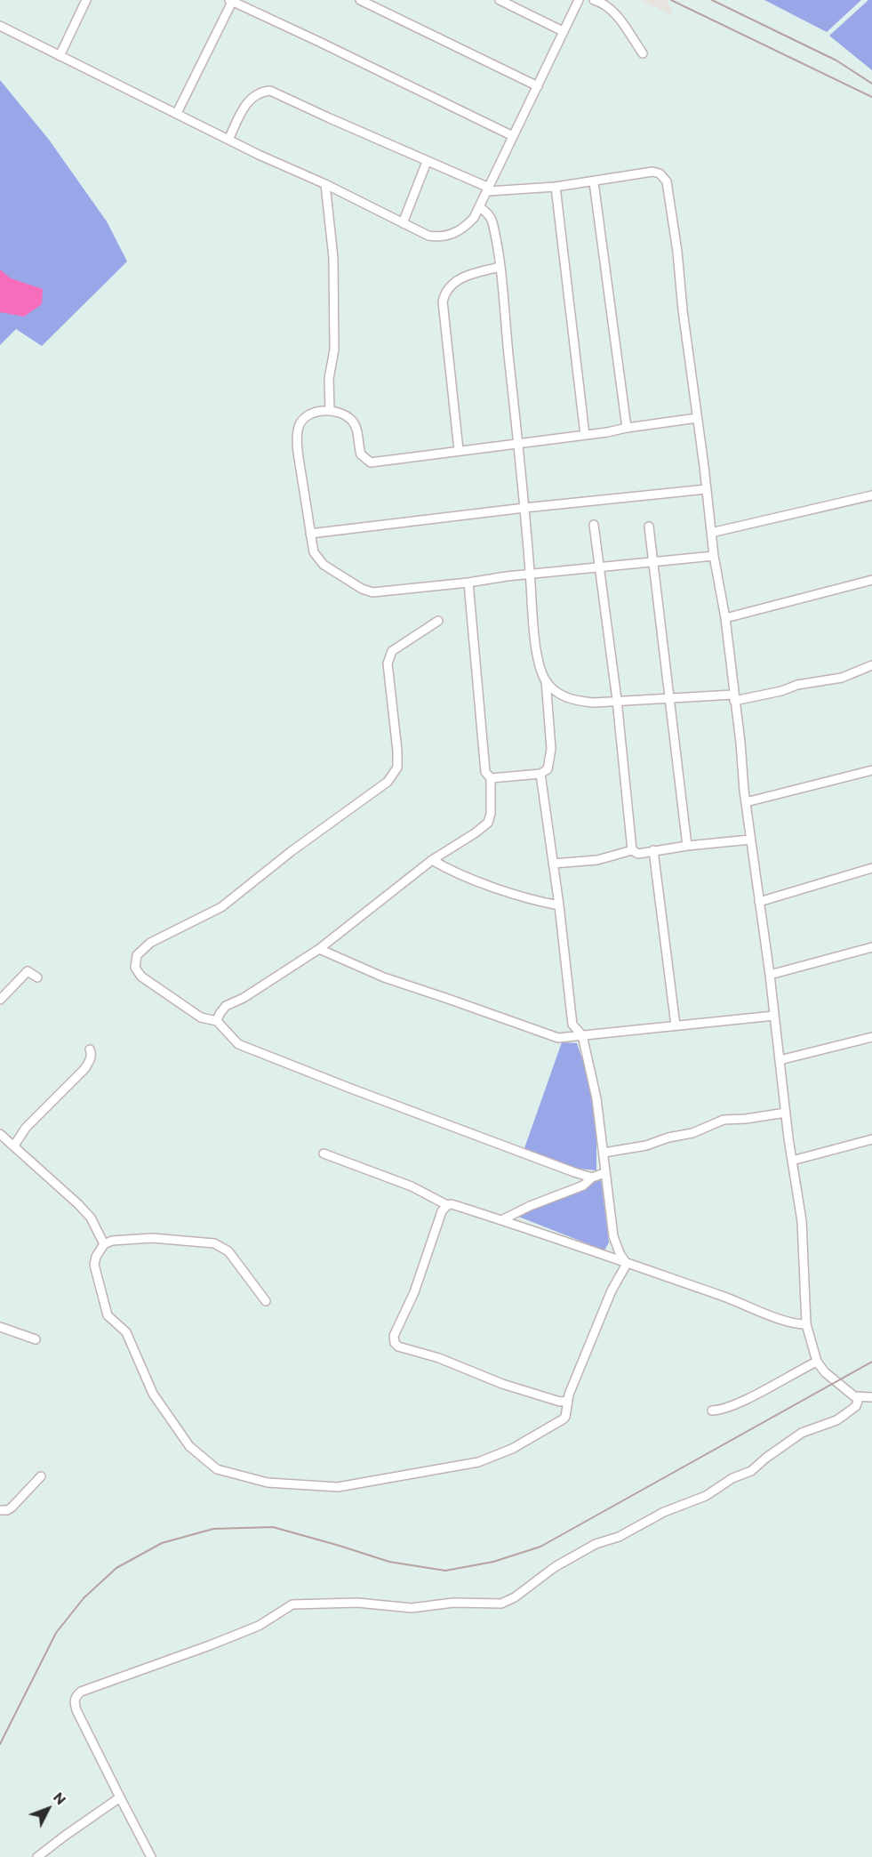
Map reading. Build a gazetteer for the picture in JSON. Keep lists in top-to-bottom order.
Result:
{
  "north": "top right"
}
